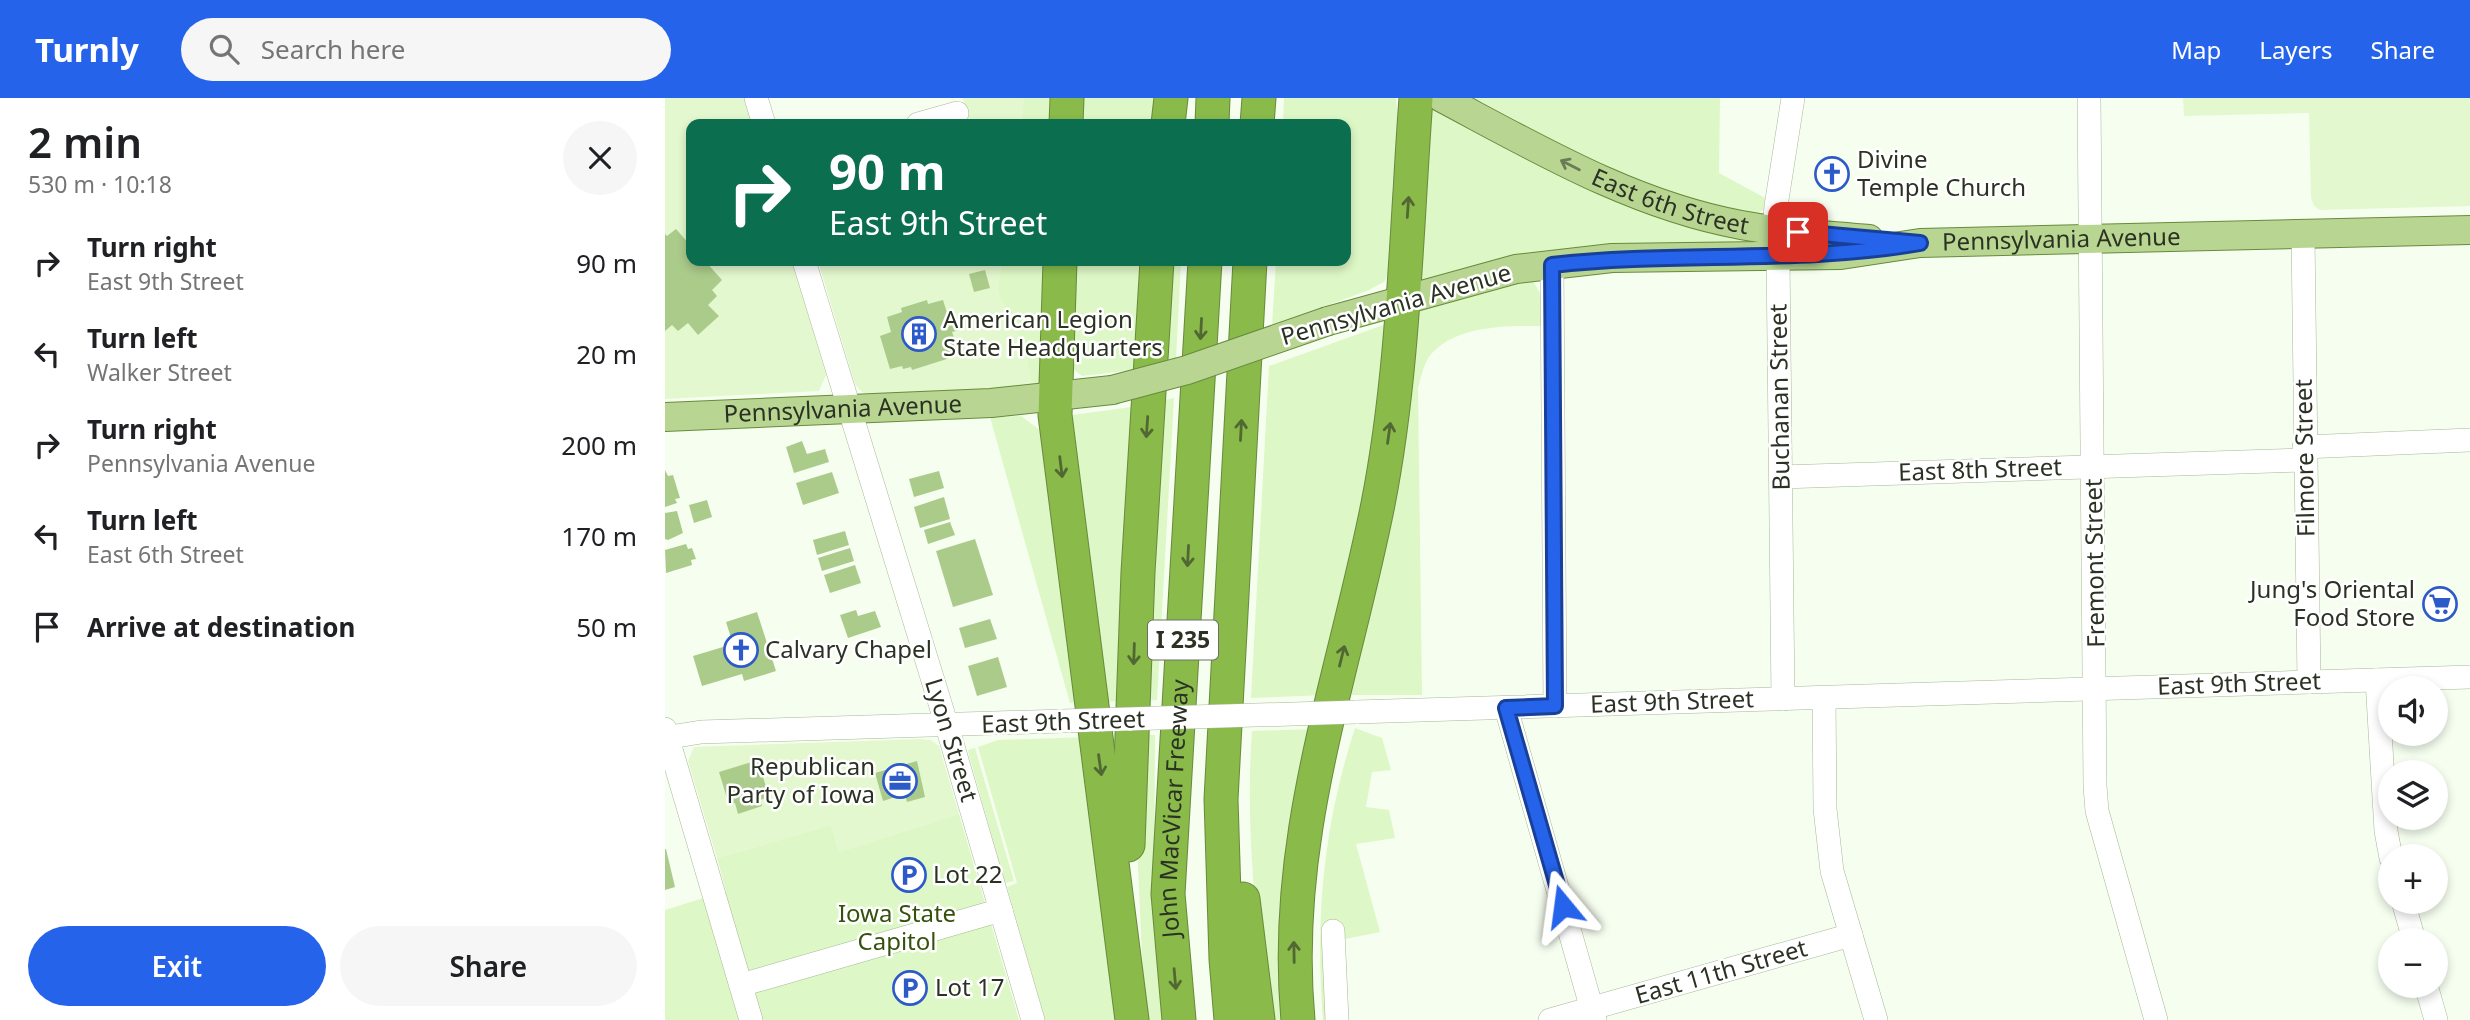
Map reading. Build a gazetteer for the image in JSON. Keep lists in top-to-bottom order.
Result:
{
  "streets": {
    "highway": ["I 235", "John MacVicar Freeway"],
    "main road": ["East 6th Street", "Pennsylvania Avenue"],
    "street": [
      "Buchanan Street",
      "Filmore Street",
      "East 8th Street",
      "Fremont Street",
      "East 9th Street",
      "Lyon Street",
      "East 11th Street"
    ]
  },
  "crossings": [
    ["East 6th Street", "Pennsylvania Avenue"],
    ["East 6th Street", "Buchanan Street"],
    ["Pennsylvania Avenue", "Buchanan Street"],
    ["Pennsylvania Avenue", "Filmore Street"],
    ["Pennsylvania Avenue", "Fremont Street"],
    ["Pennsylvania Avenue", "Lyon Street"],
    ["Buchanan Street", "East 8th Street"],
    ["Buchanan Street", "East 9th Street"],
    ["Filmore Street", "East 8th Street"],
    ["Filmore Street", "East 9th Street"],
    ["East 8th Street", "Fremont Street"],
    ["Fremont Street", "East 9th Street"],
    ["East 9th Street", "Lyon Street"]
  ],
  "one_way": ["East 6th Street"],
  "parks": ["Iowa State Capitol"],
  "places": {
    "church": ["Divine Temple Church", "Calvary Chapel"],
    "building": ["American Legion State Headquarters"],
    "supermarket": ["Jung's Oriental Food Store"],
    "office": ["Republican Party of Iowa"],
    "parking": ["Lot 22", "Lot 17"]
  },
  "page": {
    "header": "Turnly",
    "search": "Search here",
    "nav": ["Map", "Layers", "Share"],
    "heading": ["2 min", "530 m · 10:18"],
    "turn": ["90 m", "East 9th Street"],
    "list": [
      {
        "name": "Turn right",
        "note": "East 9th Street",
        "value": "90 m"
      },
      {
        "name": "Turn left",
        "note": "Walker Street",
        "value": "20 m"
      },
      {
        "name": "Turn right",
        "note": "Pennsylvania Avenue",
        "value": "200 m"
      },
      {
        "name": "Turn left",
        "note": "East 6th Street",
        "value": "170 m"
      },
      {
        "name": "Arrive at destination",
        "value": "50 m"
      }
    ],
    "map_buttons": ["+", "−"],
    "buttons": ["Exit", "Share"]
  }
}
